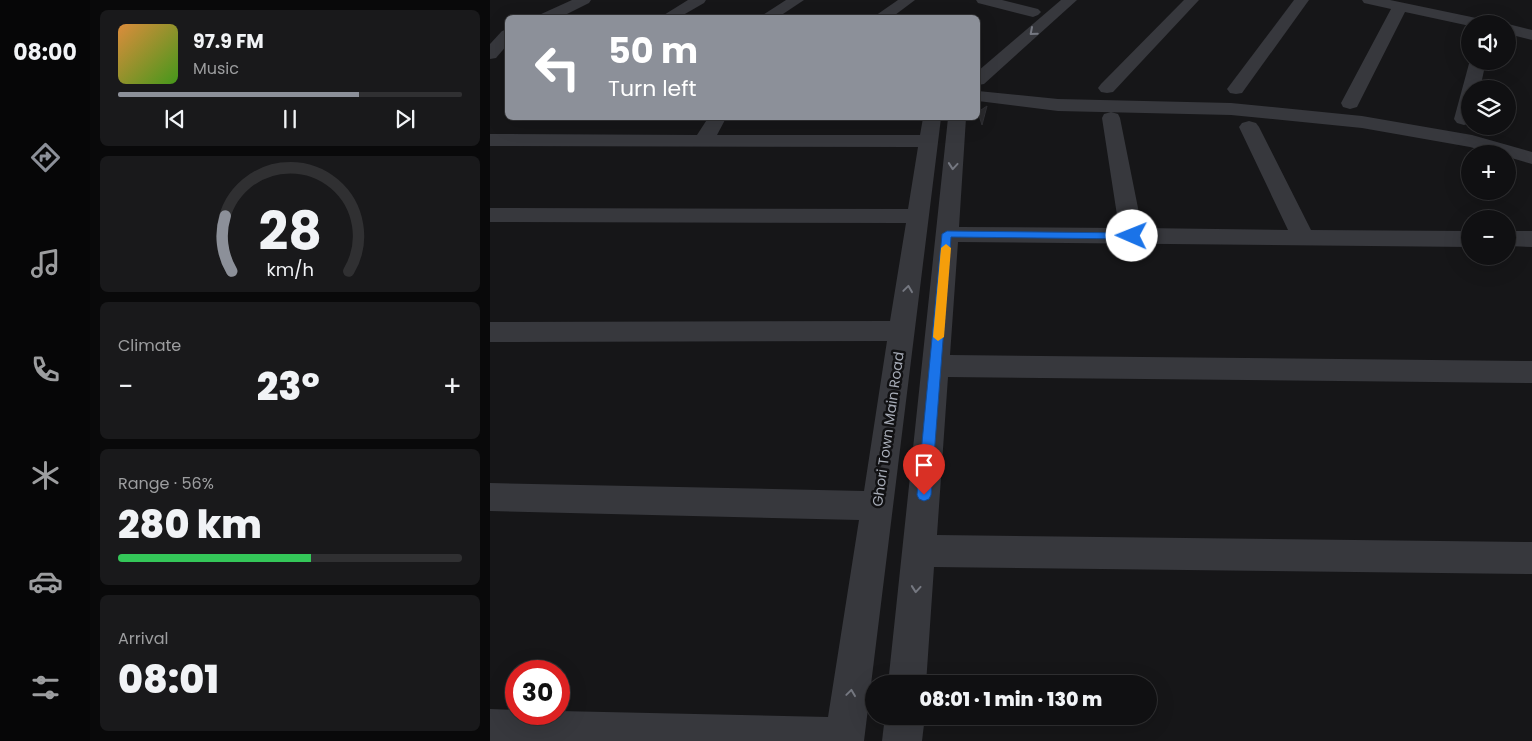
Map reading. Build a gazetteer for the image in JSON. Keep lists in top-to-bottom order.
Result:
{
  "streets": {
    "street": ["Ghori Town Main Road"]
  },
  "page": {
    "tabs": "08:00",
    "map_buttons": ["+", "−"],
    "turn": ["50 m", "Turn left"],
    "song": ["97.9 FM", "Music"],
    "tile": [
      "Climate",
      ["Range · 56%", "280 km"],
      ["Arrival", "08:01"]
    ],
    "heat": ["−", "23°", "+"],
    "limit": "30",
    "trip": "08:01 · 1 min · 130 m",
    "gauge": ["28", "km/h"]
  }
}
